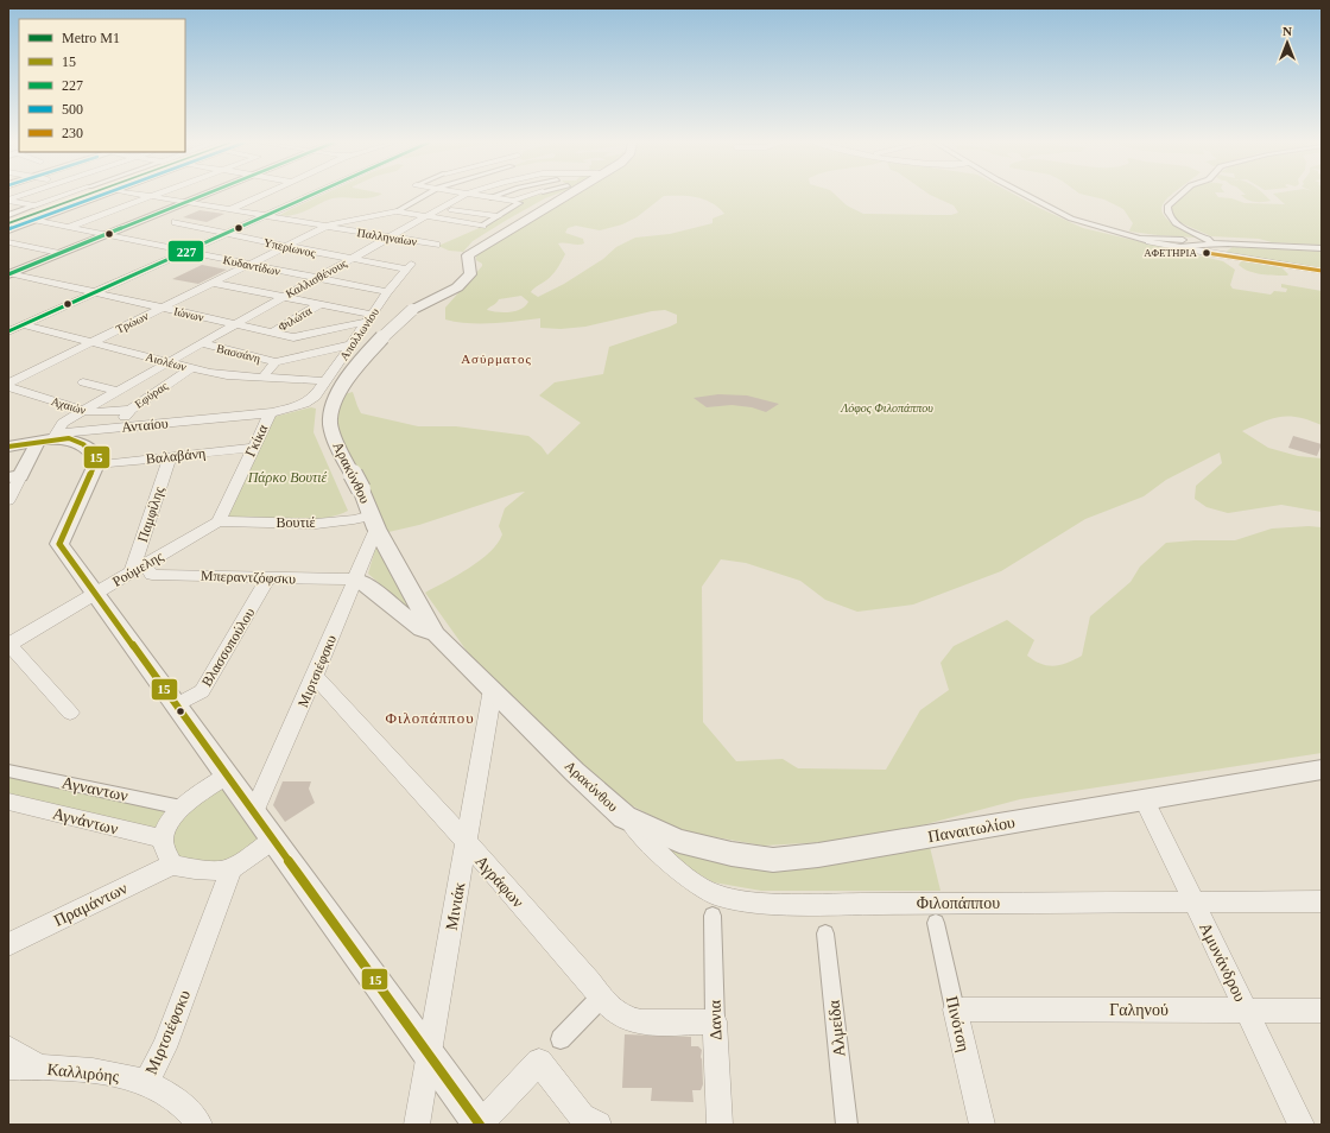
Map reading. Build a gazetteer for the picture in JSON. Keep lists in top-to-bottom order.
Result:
{
  "streets": {
    "street": [
      "Παλληναίων",
      "Υπερίωνος",
      "Κυδαντίδων",
      "Καλλισθένους",
      "Ιώνων",
      "Φιλώτα",
      "Τρώων",
      "Απολλωνίου",
      "Βασσάνη",
      "Αιολέων",
      "Εφύρας",
      "Αχαιών",
      "Ανταίου",
      "Γκίκα",
      "Βαλαβάνη",
      "Αρακύνθου",
      "Παμφίλης",
      "Βουτιέ",
      "Ρούμελης",
      "Μπεραντζόφσκυ",
      "Βλασσοπούλου",
      "Μιρτσιέφσκυ",
      "Αγναντων",
      "Αγνάντων",
      "Παναιτωλίου",
      "Αγράφων",
      "Φιλοπάππου",
      "Πραμάντων",
      "Μινιάκ",
      "Αμυνάνδρου",
      "Γαληνού",
      "Δανια",
      "Πινότση",
      "Αλμείδα",
      "Καλλιρόης"
    ]
  },
  "crossings": [
    ["Παλληναίων", "Καλλισθένους"],
    ["Παλληναίων", "Τρώων"],
    ["Υπερίωνος", "Καλλισθένους"],
    ["Υπερίωνος", "Τρώων"],
    ["Υπερίωνος", "Απολλωνίου"],
    ["Κυδαντίδων", "Καλλισθένους"],
    ["Κυδαντίδων", "Τρώων"],
    ["Κυδαντίδων", "Απολλωνίου"],
    ["Καλλισθένους", "Ιώνων"],
    ["Καλλισθένους", "Βασσάνη"],
    ["Καλλισθένους", "Αιολέων"],
    ["Καλλισθένους", "Αχαιών"],
    ["Καλλισθένους", "Ανταίου"],
    ["Ιώνων", "Φιλώτα"],
    ["Ιώνων", "Τρώων"],
    ["Ιώνων", "Απολλωνίου"],
    ["Τρώων", "Αιολέων"],
    ["Απολλωνίου", "Αιολέων"],
    ["Απολλωνίου", "Ανταίου"],
    ["Αιολέων", "Εφύρας"],
    ["Εφύρας", "Αχαιών"],
    ["Εφύρας", "Ανταίου"],
    ["Ανταίου", "Γκίκα"],
    ["Γκίκα", "Βαλαβάνη"],
    ["Γκίκα", "Βουτιέ"],
    ["Γκίκα", "Ρούμελης"],
    ["Βαλαβάνη", "Παμφίλης"],
    ["Αρακύνθου", "Βουτιέ"],
    ["Αρακύνθου", "Μιρτσιέφσκυ"],
    ["Αρακύνθου", "Παναιτωλίου"],
    ["Αρακύνθου", "Φιλοπάππου"],
    ["Αρακύνθου", "Μινιάκ"],
    ["Παμφίλης", "Ρούμελης"],
    ["Παμφίλης", "Μπεραντζόφσκυ"],
    ["Βουτιέ", "Ρούμελης"],
    ["Βουτιέ", "Μιρτσιέφσκυ"],
    ["Ρούμελης", "Μπεραντζόφσκυ"],
    ["Μπεραντζόφσκυ", "Βλασσοπούλου"],
    ["Μπεραντζόφσκυ", "Μιρτσιέφσκυ"],
    ["Μιρτσιέφσκυ", "Αγράφων"],
    ["Μιρτσιέφσκυ", "Καλλιρόης"],
    ["Παναιτωλίου", "Φιλοπάππου"],
    ["Παναιτωλίου", "Αμυνάνδρου"],
    ["Αγράφων", "Μινιάκ"],
    ["Αγράφων", "Δανια"],
    ["Φιλοπάππου", "Αμυνάνδρου"],
    ["Αμυνάνδρου", "Γαληνού"],
    ["Γαληνού", "Πινότση"]
  ],
  "districts": ["Ασύρματος", "Φιλοπάππου"],
  "parks": ["Λόφος Φιλοπάππου", "Πάρκο Βουτιέ"],
  "places": ["ΑΦΕΤΗΡΙΑ"],
  "lines": [
    "metro line Μ1",
    "transit line 227",
    "transit line 500",
    "transit line 230",
    "transit line 15"
  ],
  "legend": [
    "Metro Μ1",
    "15",
    "227",
    "500",
    "230"
  ],
  "north": "top"
}
